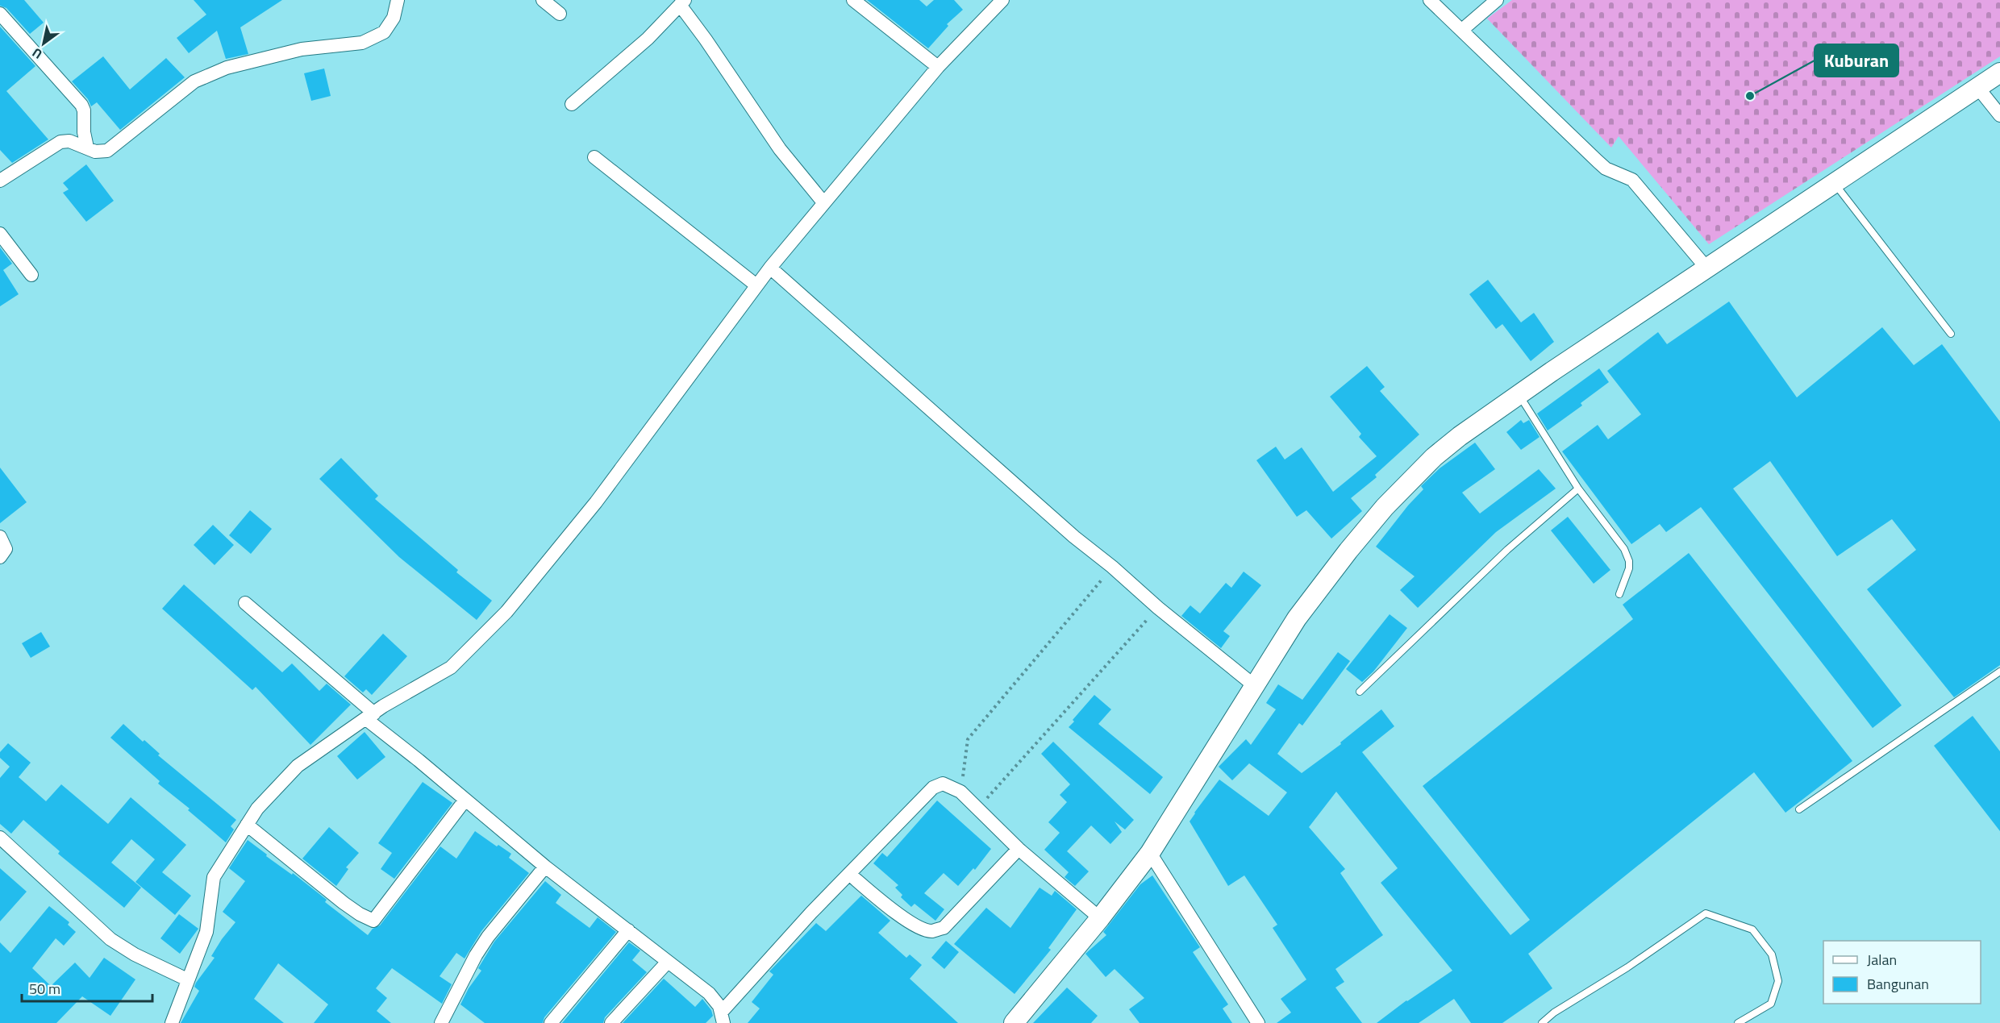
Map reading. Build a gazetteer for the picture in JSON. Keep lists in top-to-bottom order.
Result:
{
  "places": ["Kuburan"],
  "legend": ["Jalan", "Bangunan"],
  "scale_bar": "50 m",
  "north": "bottom left"
}
